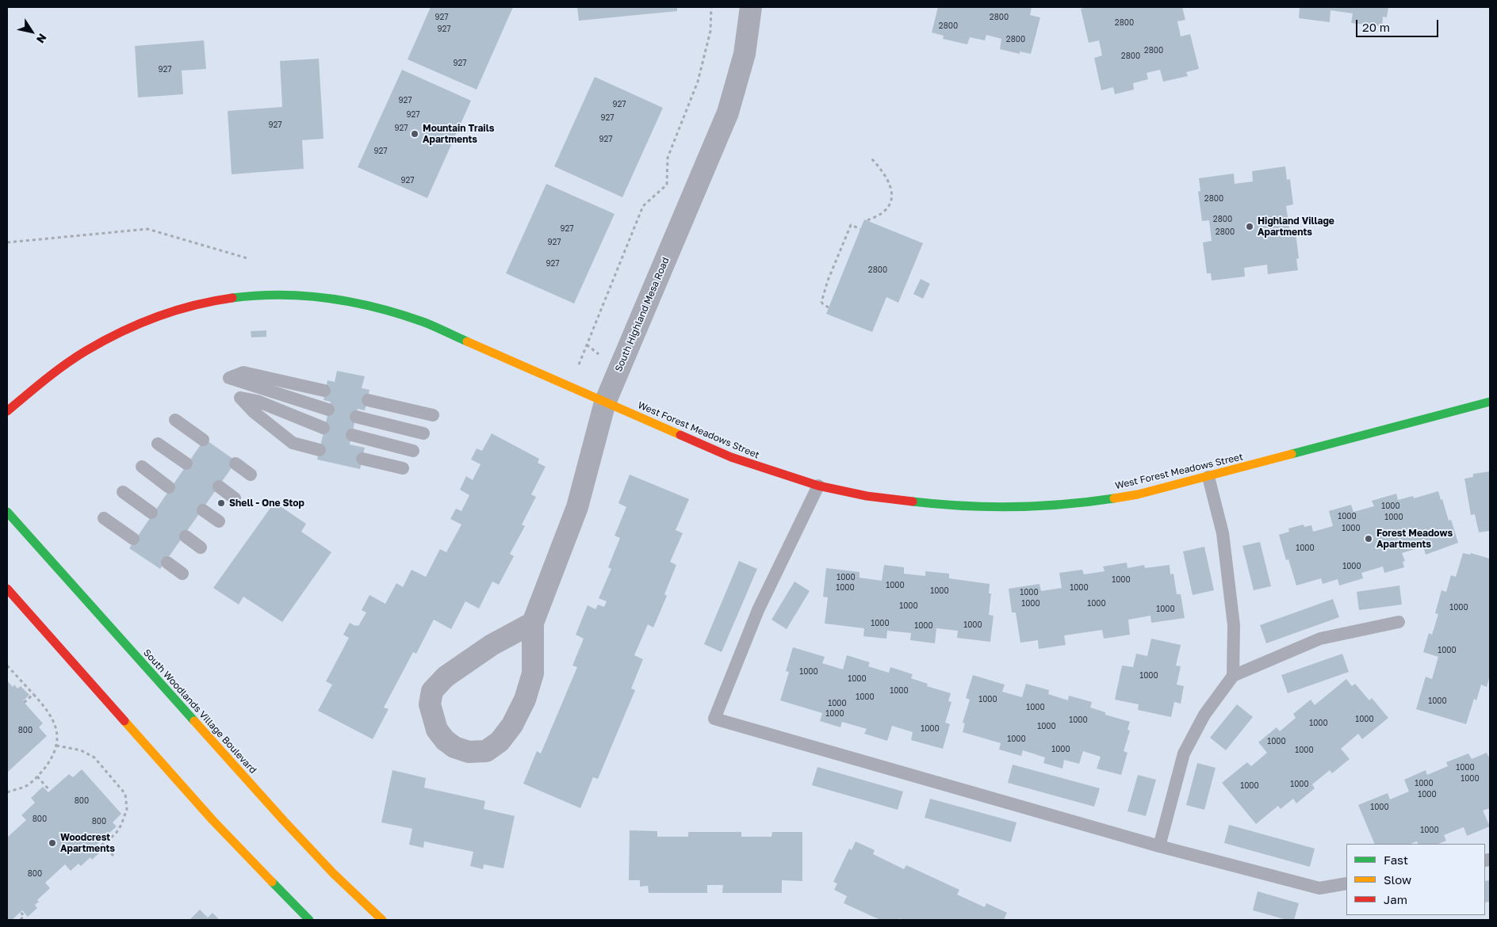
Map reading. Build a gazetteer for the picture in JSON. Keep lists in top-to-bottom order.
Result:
{
  "streets": {
    "street": ["South Highland Mesa Road", "West Forest Meadows Street", "South Woodlands Village Boulevard"]
  },
  "crossings": [
    ["South Highland Mesa Road", "West Forest Meadows Street"]
  ],
  "places": [
    "Mountain Trails Apartments",
    "Highland Village Apartments",
    "Shell - One Stop",
    "Forest Meadows Apartments",
    "Woodcrest Apartments"
  ],
  "house_numbers": [
    "927",
    "2800",
    "2800",
    "2800",
    "927",
    "2800",
    "2800",
    "2800",
    "927",
    "927",
    "927",
    "927",
    "927",
    "927",
    "927",
    "927",
    "927",
    "927",
    "927",
    "2800",
    "2800",
    "927",
    "2800",
    "927",
    "927",
    "2800",
    "1000",
    "1000",
    "1000",
    "1000",
    "1000",
    "1000",
    "1000",
    "1000",
    "1000",
    "1000",
    "1000",
    "1000",
    "1000",
    "1000",
    "1000",
    "1000",
    "1000",
    "1000",
    "1000",
    "1000",
    "1000",
    "1000",
    "1000",
    "1000",
    "1000",
    "1000",
    "1000",
    "1000",
    "1000",
    "1000",
    "1000",
    "1000",
    "1000",
    "1000",
    "1000",
    "1000",
    "1000",
    "800",
    "1000",
    "1000",
    "1000",
    "1000",
    "1000",
    "1000",
    "1000",
    "1000",
    "1000",
    "1000",
    "800",
    "1000",
    "800",
    "800",
    "1000",
    "800"
  ],
  "legend": ["Fast", "Slow", "Jam"],
  "scale_bar": "20 m",
  "north": "bottom right"
}
